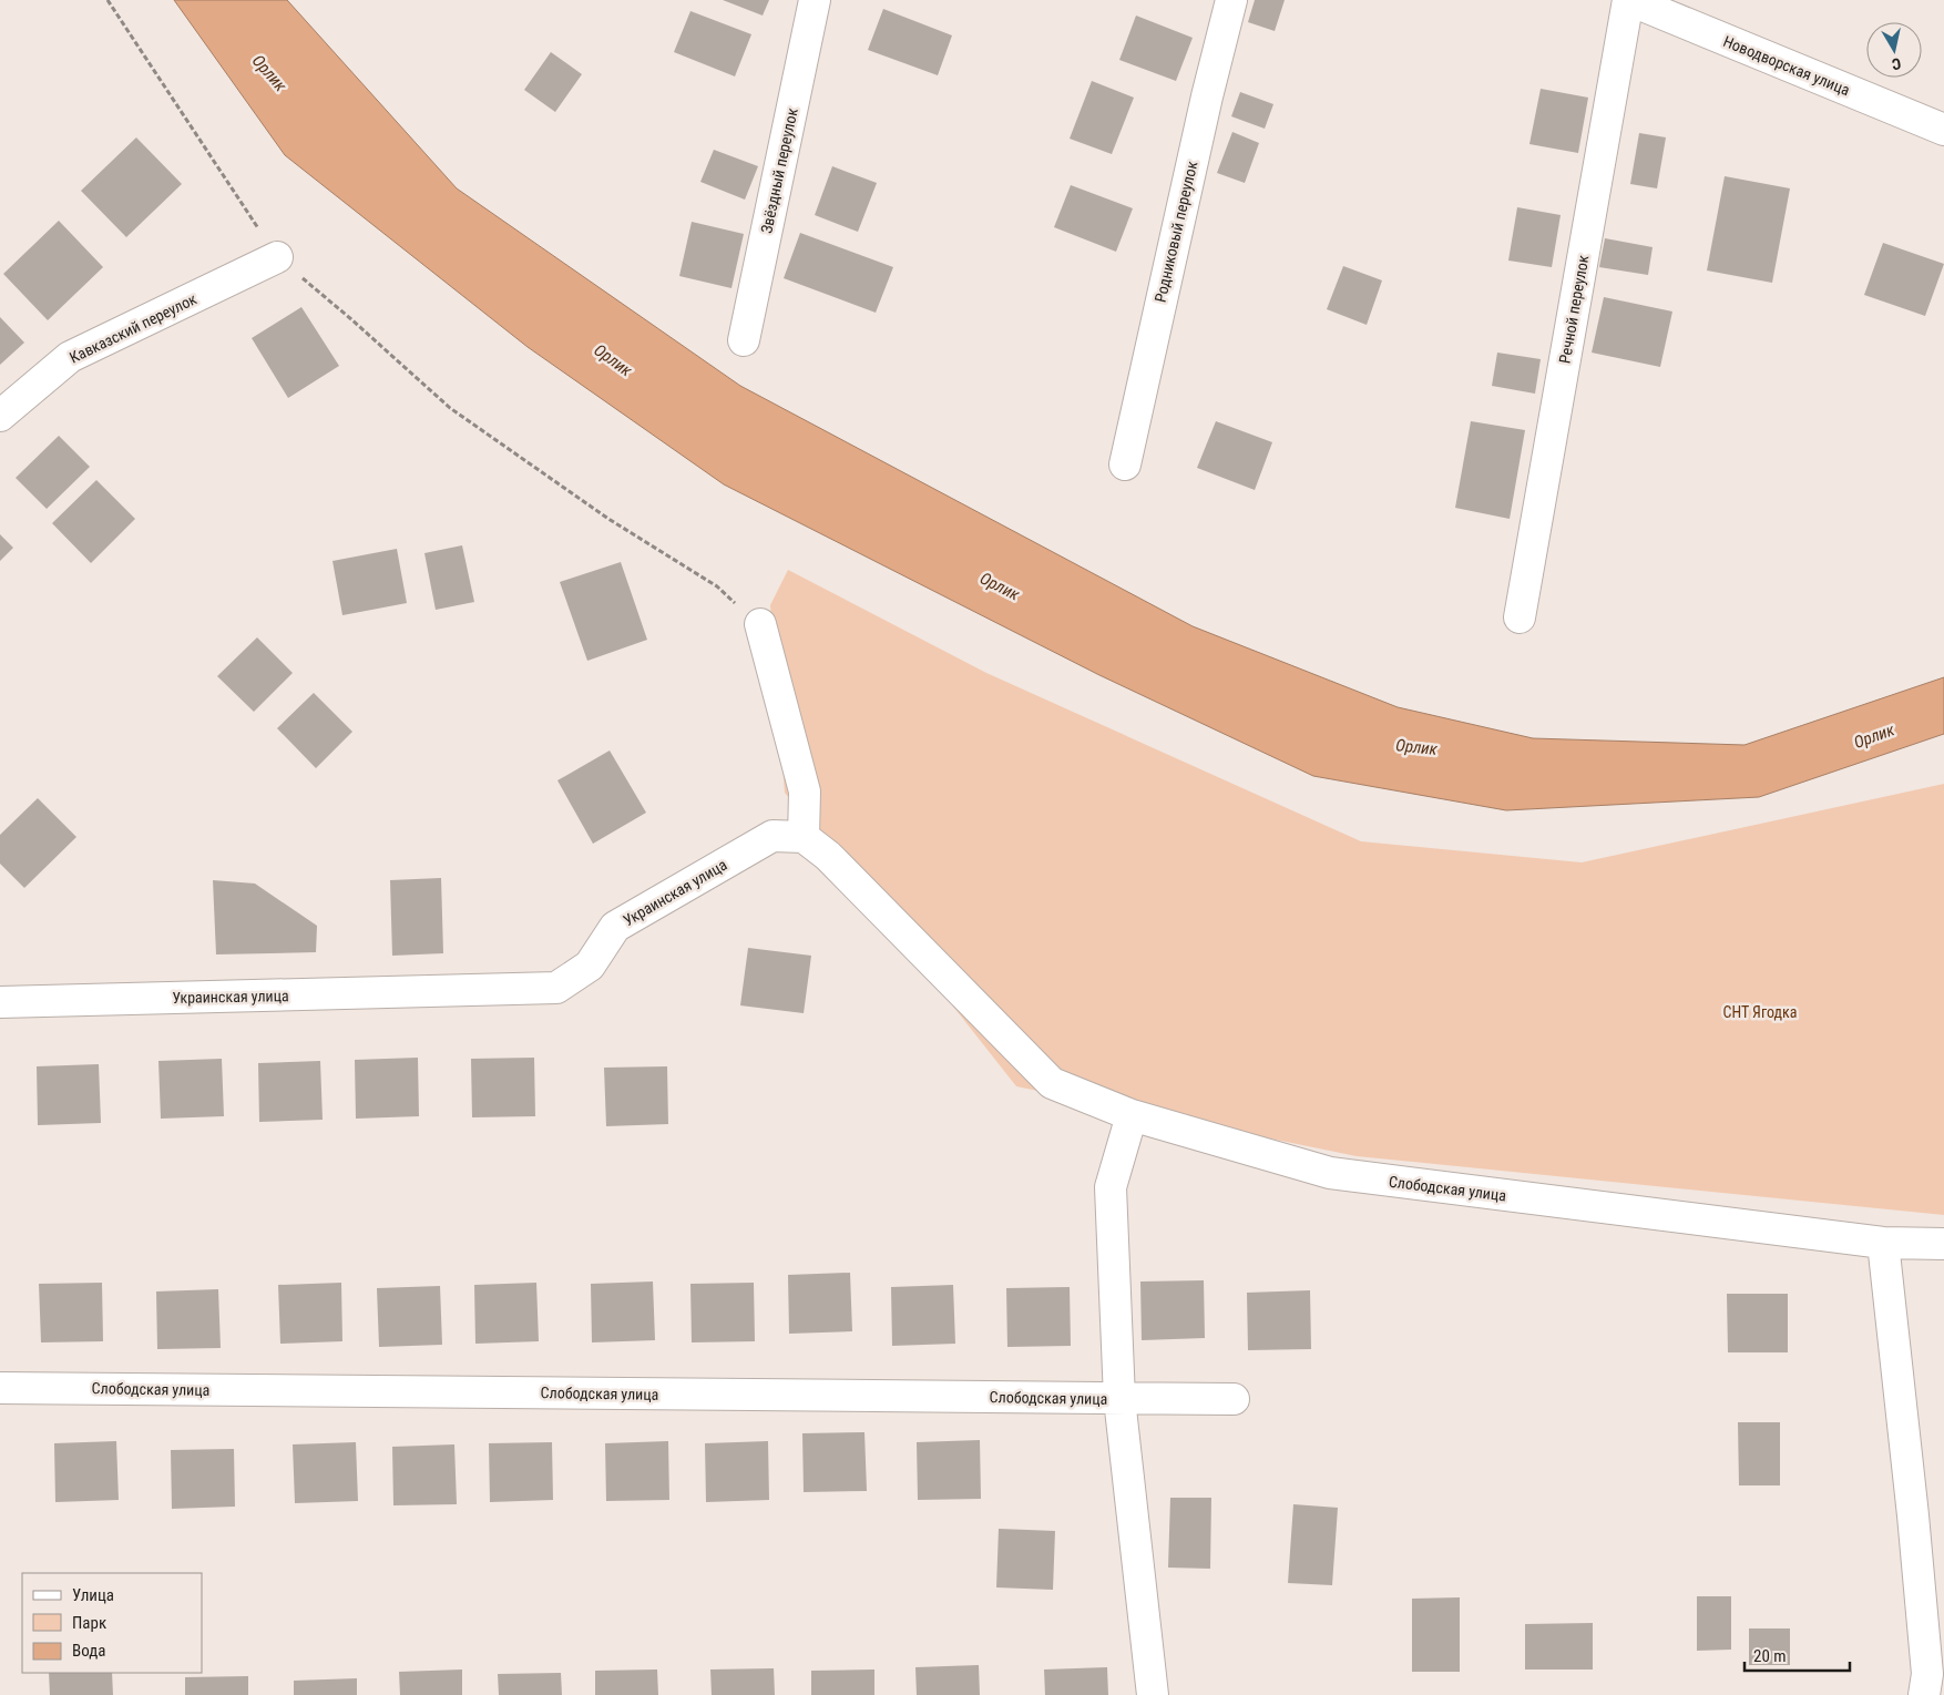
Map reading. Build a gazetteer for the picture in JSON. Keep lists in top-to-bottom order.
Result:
{
  "streets": {
    "street": [
      "Новодворская улица",
      "Звёздный переулок",
      "Родниковый переулок",
      "Речной переулок",
      "Кавказский переулок",
      "Украинская улица",
      "Слободская улица"
    ]
  },
  "crossings": [
    ["Новодворская улица", "Речной переулок"]
  ],
  "water": ["Орлик"],
  "parks": ["СНТ Ягодка"],
  "legend": ["Улица", "Парк", "Вода"],
  "scale_bar": "20 m",
  "north": "bottom"
}
